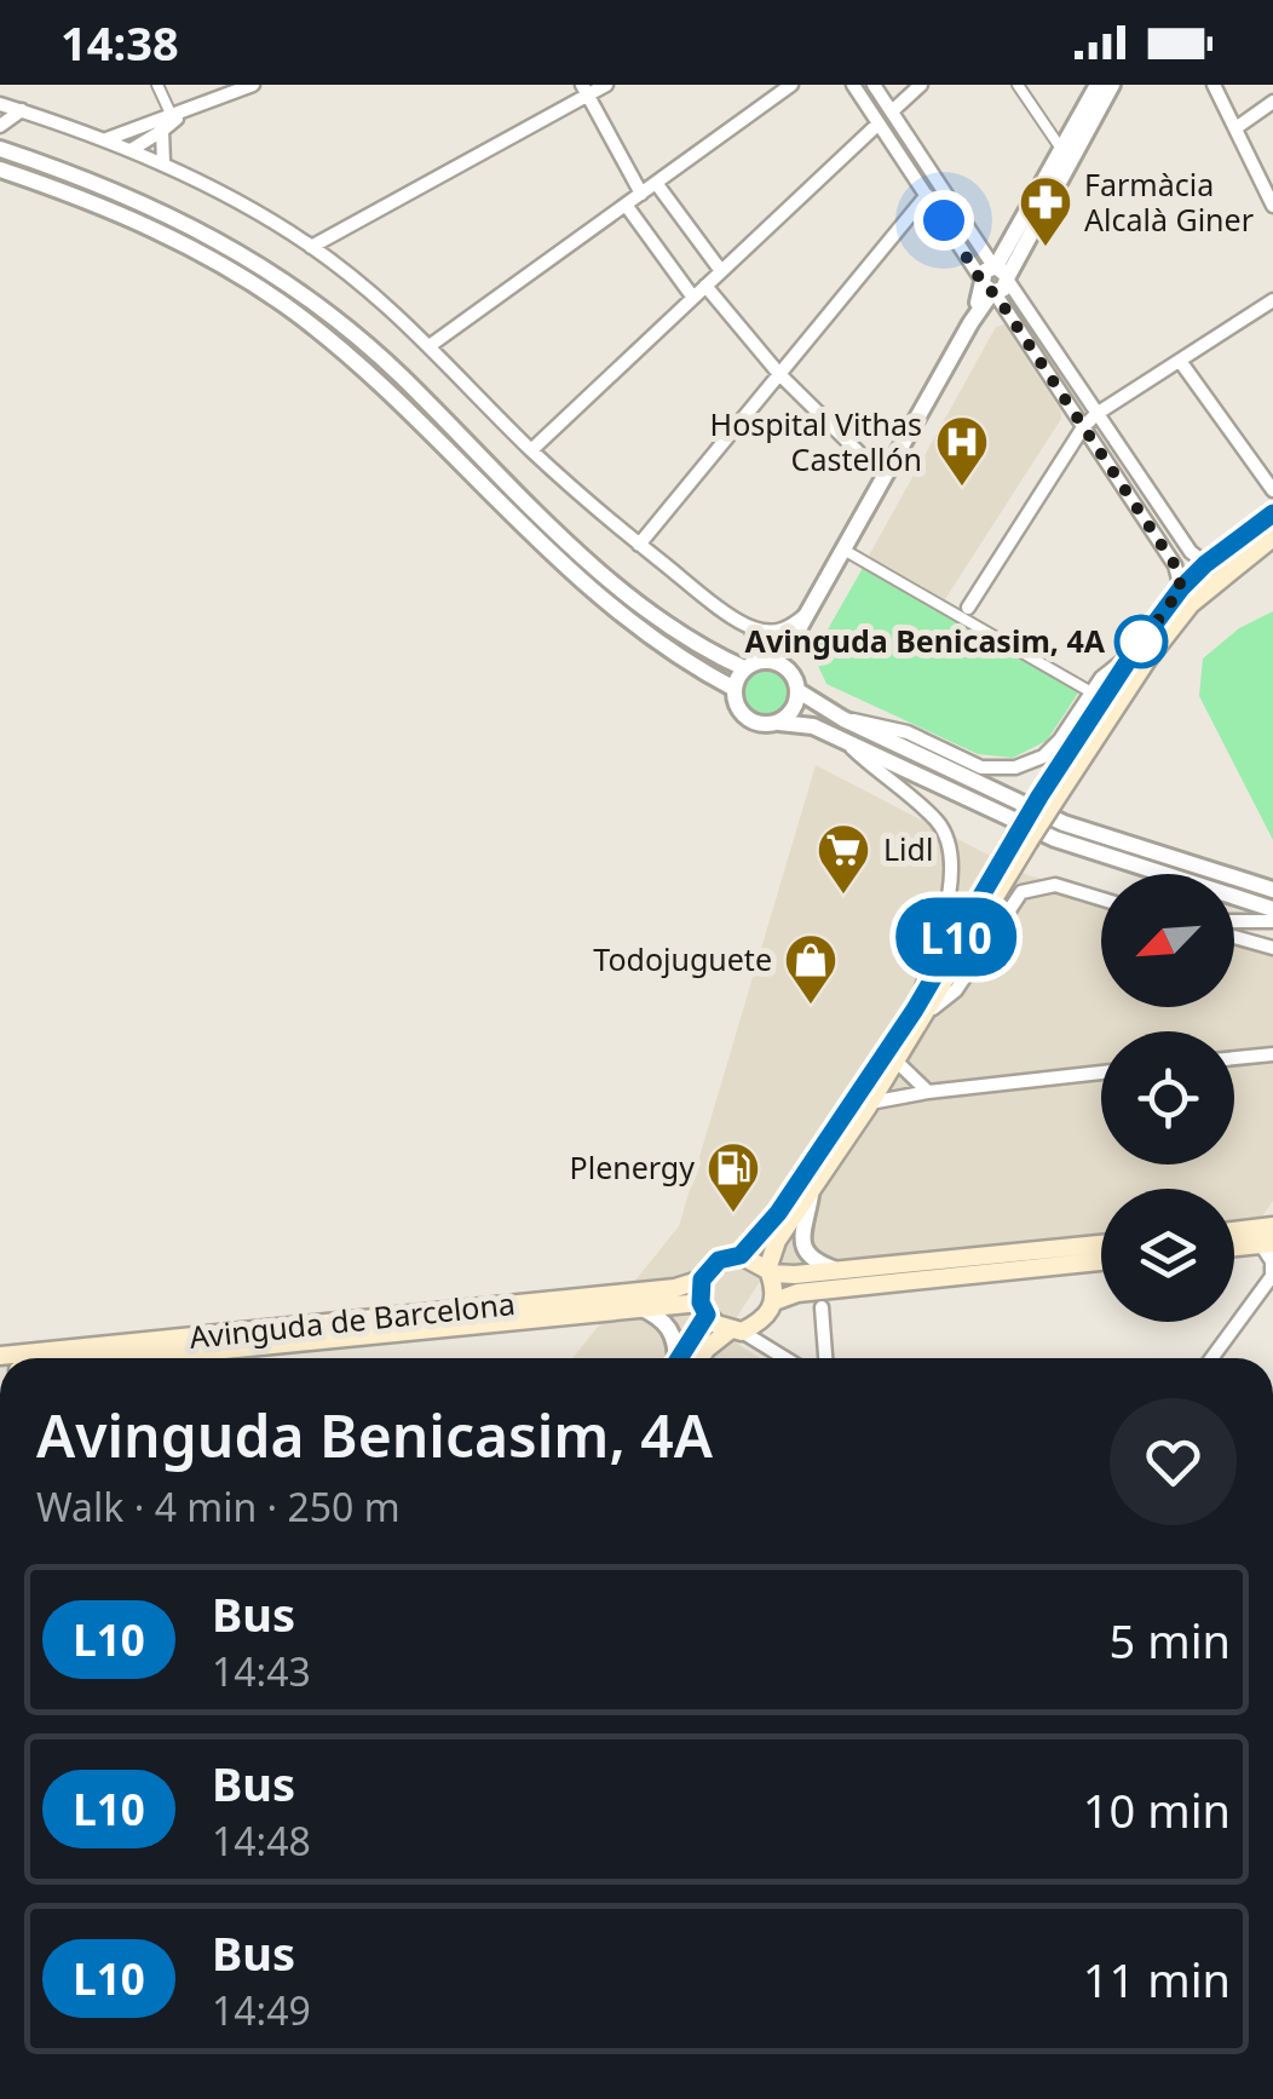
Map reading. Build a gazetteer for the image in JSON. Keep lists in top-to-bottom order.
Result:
{
  "streets": {
    "main road": ["Avinguda de Barcelona"]
  },
  "places": {
    "pharmacy": ["Farmàcia Alcalà Giner"],
    "hospital": ["Hospital Vithas Castellón"],
    "other": ["Avinguda Benicasim, 4A"],
    "supermarket": ["Lidl"],
    "shop": ["Todojuguete"],
    "fuel station": ["Plenergy"]
  },
  "lines": ["bus line L10"],
  "north": "bottom left",
  "page": {
    "status": "14:38",
    "on_map": "L10",
    "heading": ["Avinguda Benicasim, 4A", "Walk · 4 min · 250 m"],
    "list": [
      {
        "mark": "L10",
        "name": "Bus",
        "note": "14:43",
        "value": "5 min"
      },
      {
        "mark": "L10",
        "name": "Bus",
        "note": "14:48",
        "value": "10 min"
      },
      {
        "mark": "L10",
        "name": "Bus",
        "note": "14:49",
        "value": "11 min"
      }
    ]
  }
}
